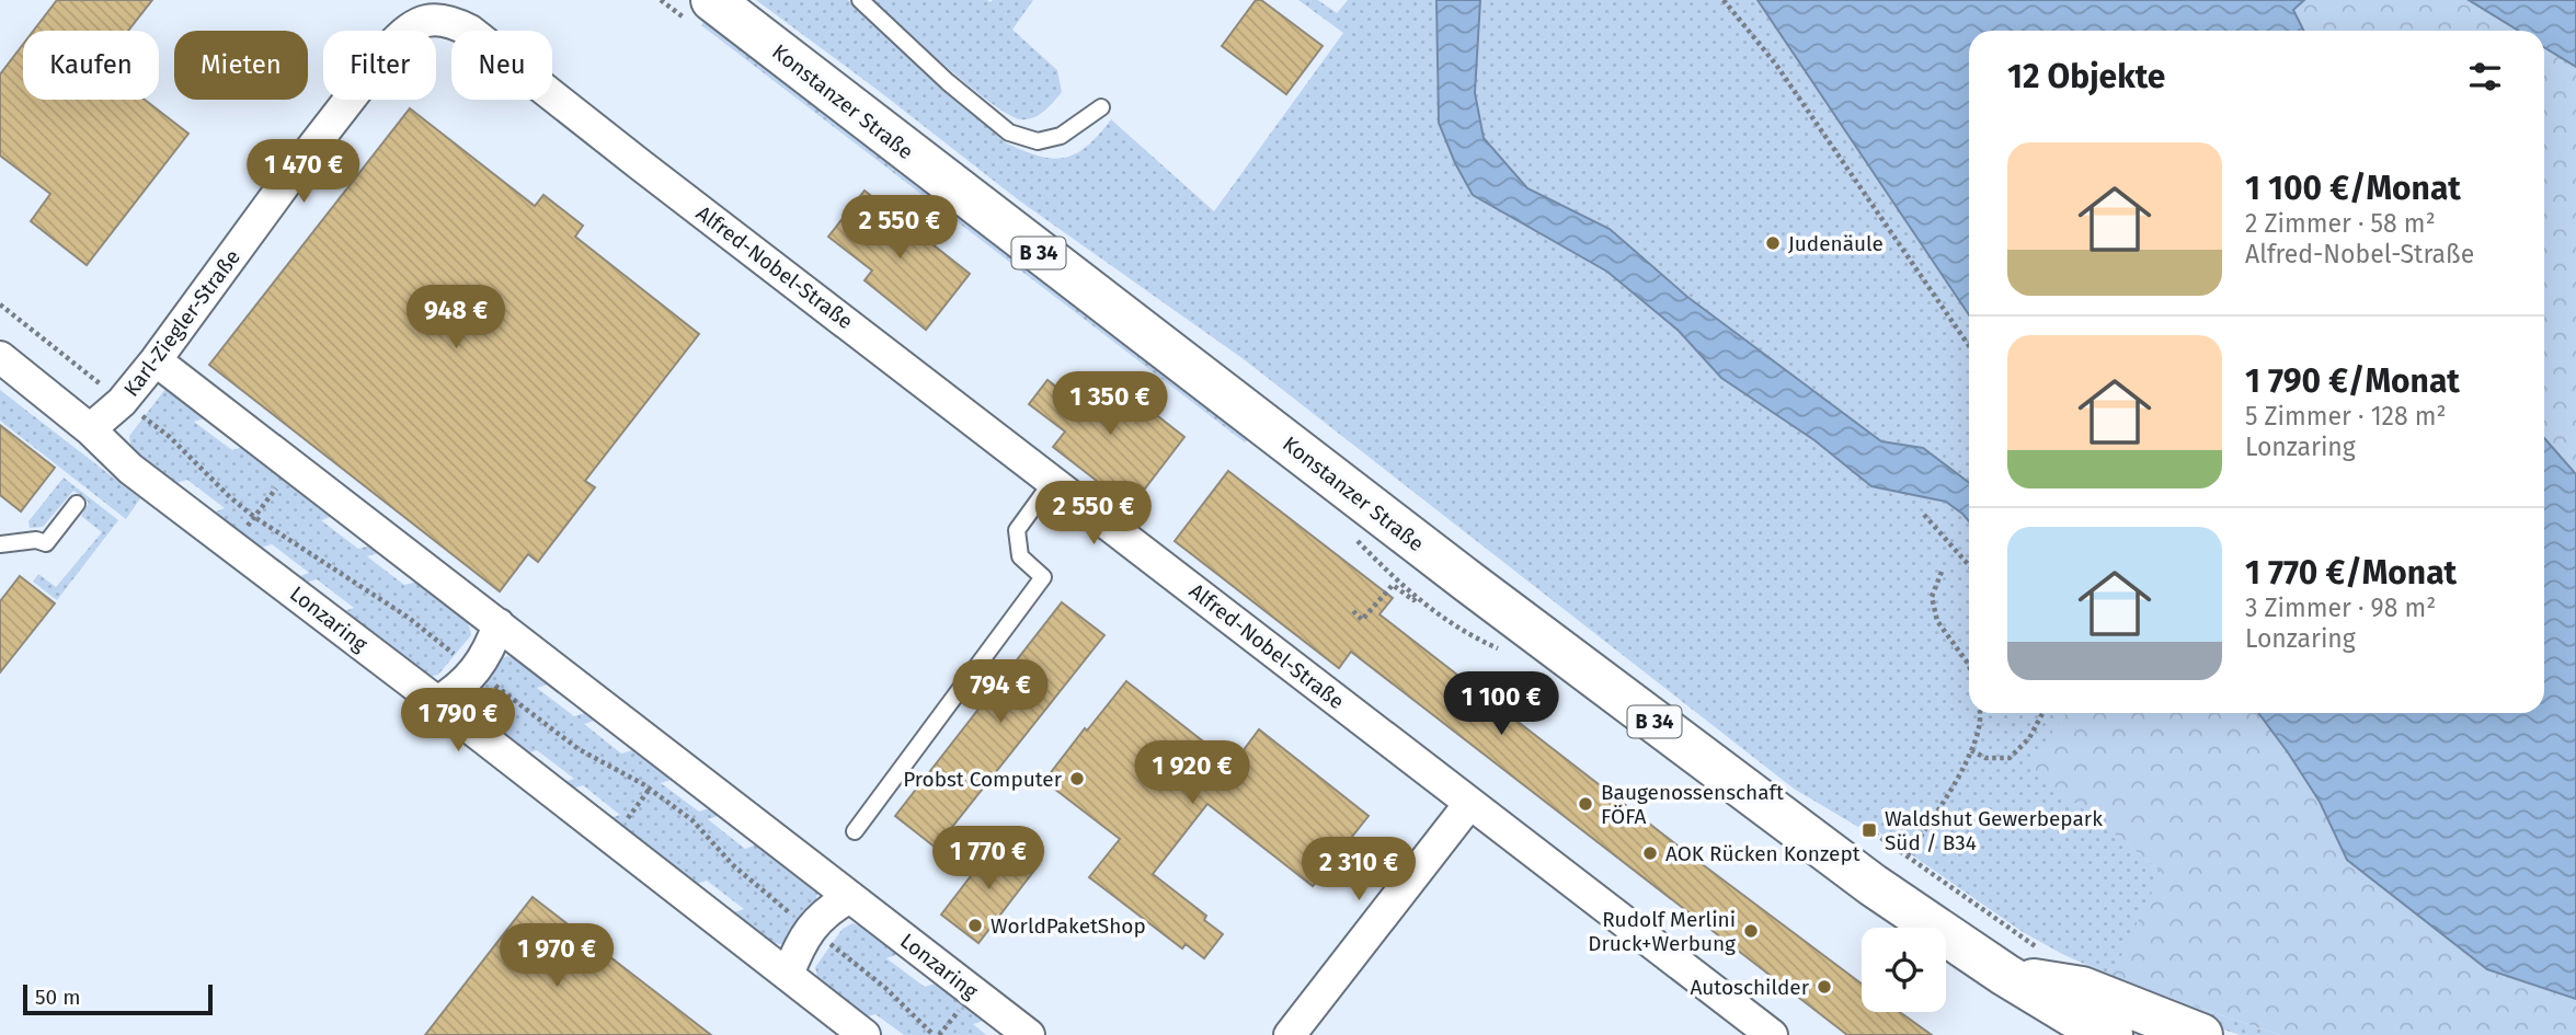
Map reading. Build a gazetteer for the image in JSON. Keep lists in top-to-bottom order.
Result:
{
  "streets": {
    "main road": ["Konstanzer Straße", "B 34"],
    "street": ["Alfred-Nobel-Straße", "Karl-Ziegler-Straße", "Lonzaring"]
  },
  "crossings": [
    ["Alfred-Nobel-Straße", "Karl-Ziegler-Straße"],
    ["Karl-Ziegler-Straße", "Lonzaring"]
  ],
  "places": {
    "other": [
      "Judenäule",
      "Probst Computer",
      "Baugenossenschaft FÖFA",
      "AOK Rücken Konzept",
      "WorldPaketShop",
      "Rudolf Merlini Druck+Werbung",
      "Autoschilder"
    ],
    "transit": ["Waldshut Gewerbepark Süd / B34"]
  },
  "scale_bar": "50 m",
  "page": {
    "chip": [
      "Kaufen",
      "Mieten",
      "Filter",
      "Neu"
    ],
    "heading": "12 Objekte",
    "list": [
      {
        "name": "1 100 €/Monat",
        "note": "2 Zimmer · 58 m² · Alfred-Nobel-Straße"
      },
      {
        "name": "1 790 €/Monat",
        "note": "5 Zimmer · 128 m² · Lonzaring"
      },
      {
        "name": "1 770 €/Monat",
        "note": "3 Zimmer · 98 m² · Lonzaring"
      }
    ],
    "price": [
      "1 470 €",
      "2 550 €",
      "948 €",
      "1 350 €",
      "2 550 €",
      "794 €",
      "1 100 €",
      "1 790 €",
      "1 920 €",
      "1 770 €",
      "2 310 €",
      "1 970 €"
    ],
    "scale": "50 m"
  }
}
